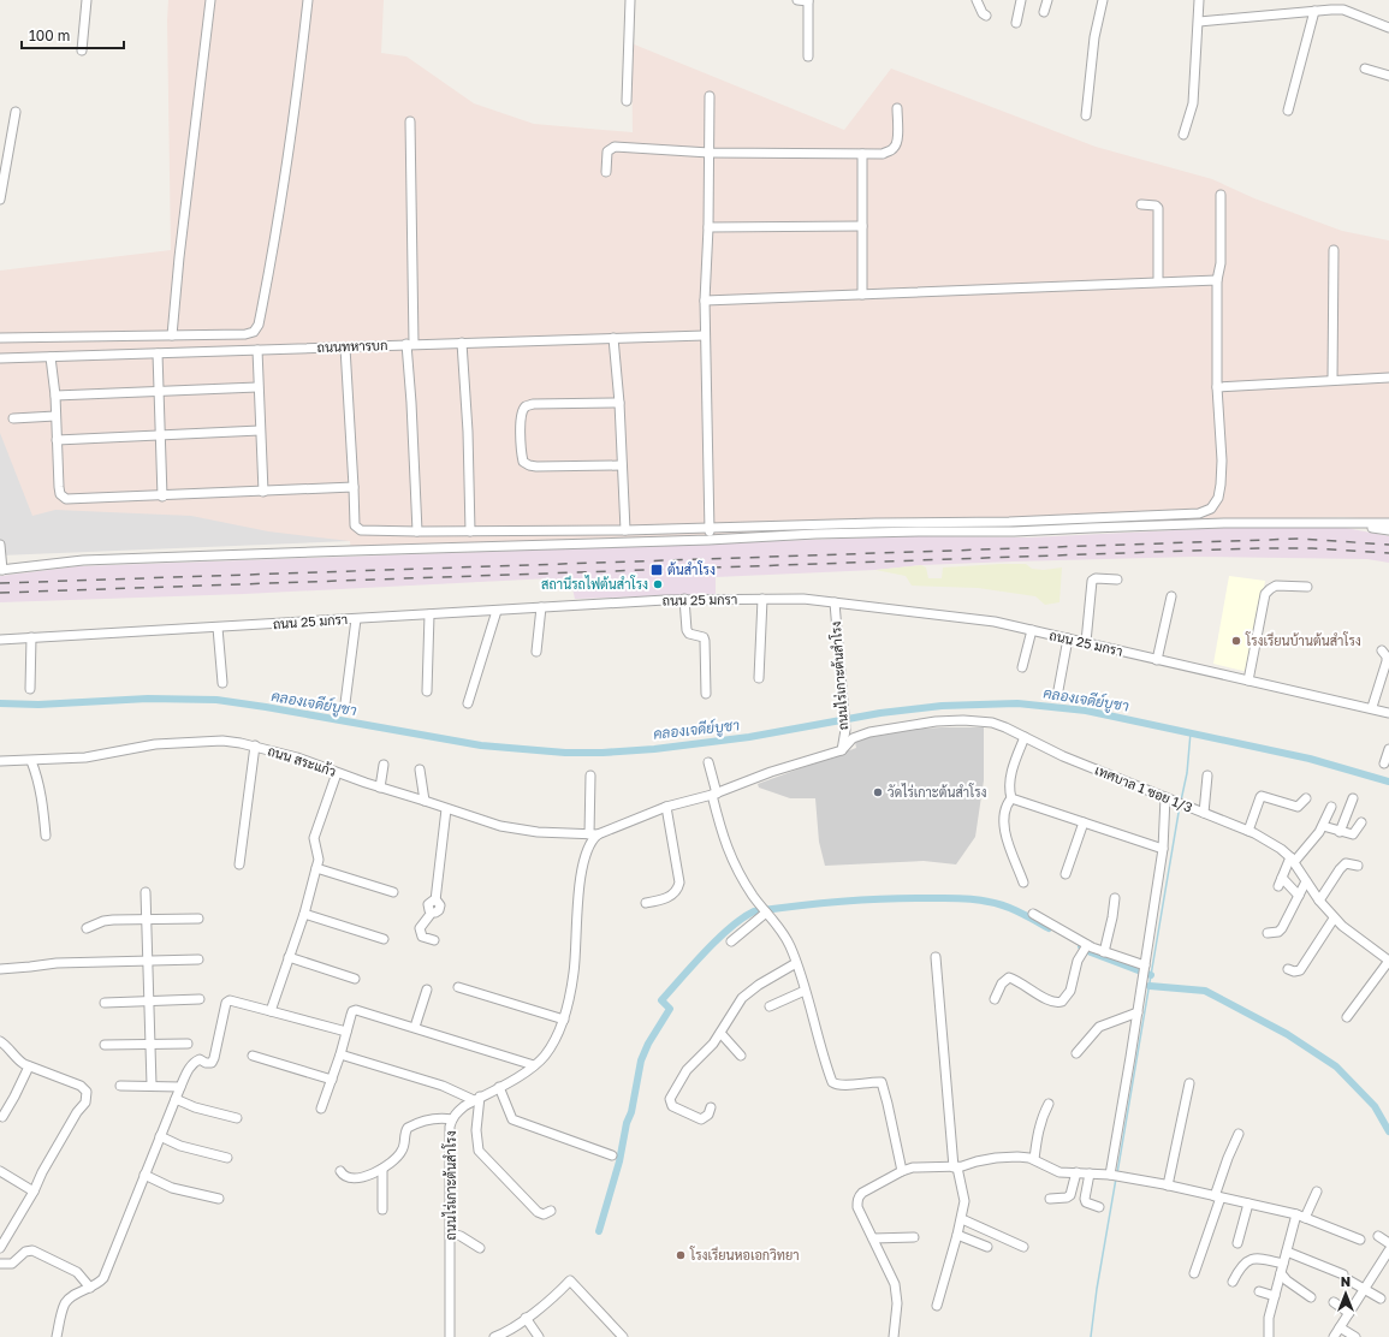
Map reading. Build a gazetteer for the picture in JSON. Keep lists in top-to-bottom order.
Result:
{
  "streets": {
    "street": [
      "ถนนทหารบก",
      "ถนน 25 มกรา",
      "ถนนไร่เกาะต้นสำโรง",
      "ถนน สระแก้ว",
      "เทศบาล 1 ซอย 1/3"
    ]
  },
  "crossings": [
    ["ถนน 25 มกรา", "ถนนไร่เกาะต้นสำโรง"],
    ["ถนนไร่เกาะต้นสำโรง", "ถนน สระแก้ว"],
    ["ถนนไร่เกาะต้นสำโรง", "เทศบาล 1 ซอย 1/3"]
  ],
  "water": ["คลองเจดีย์บูชา"],
  "places": {
    "transit": ["ต้นสำโรง"],
    "other": [
      "สถานีรถไฟต้นสำโรง",
      "โรงเรียนบ้านต้นสำโรง",
      "วัดไร่เกาะต้นสำโรง",
      "โรงเรียนหอเอกวิทยา"
    ]
  },
  "scale_bar": "100 m",
  "north": "top"
}
